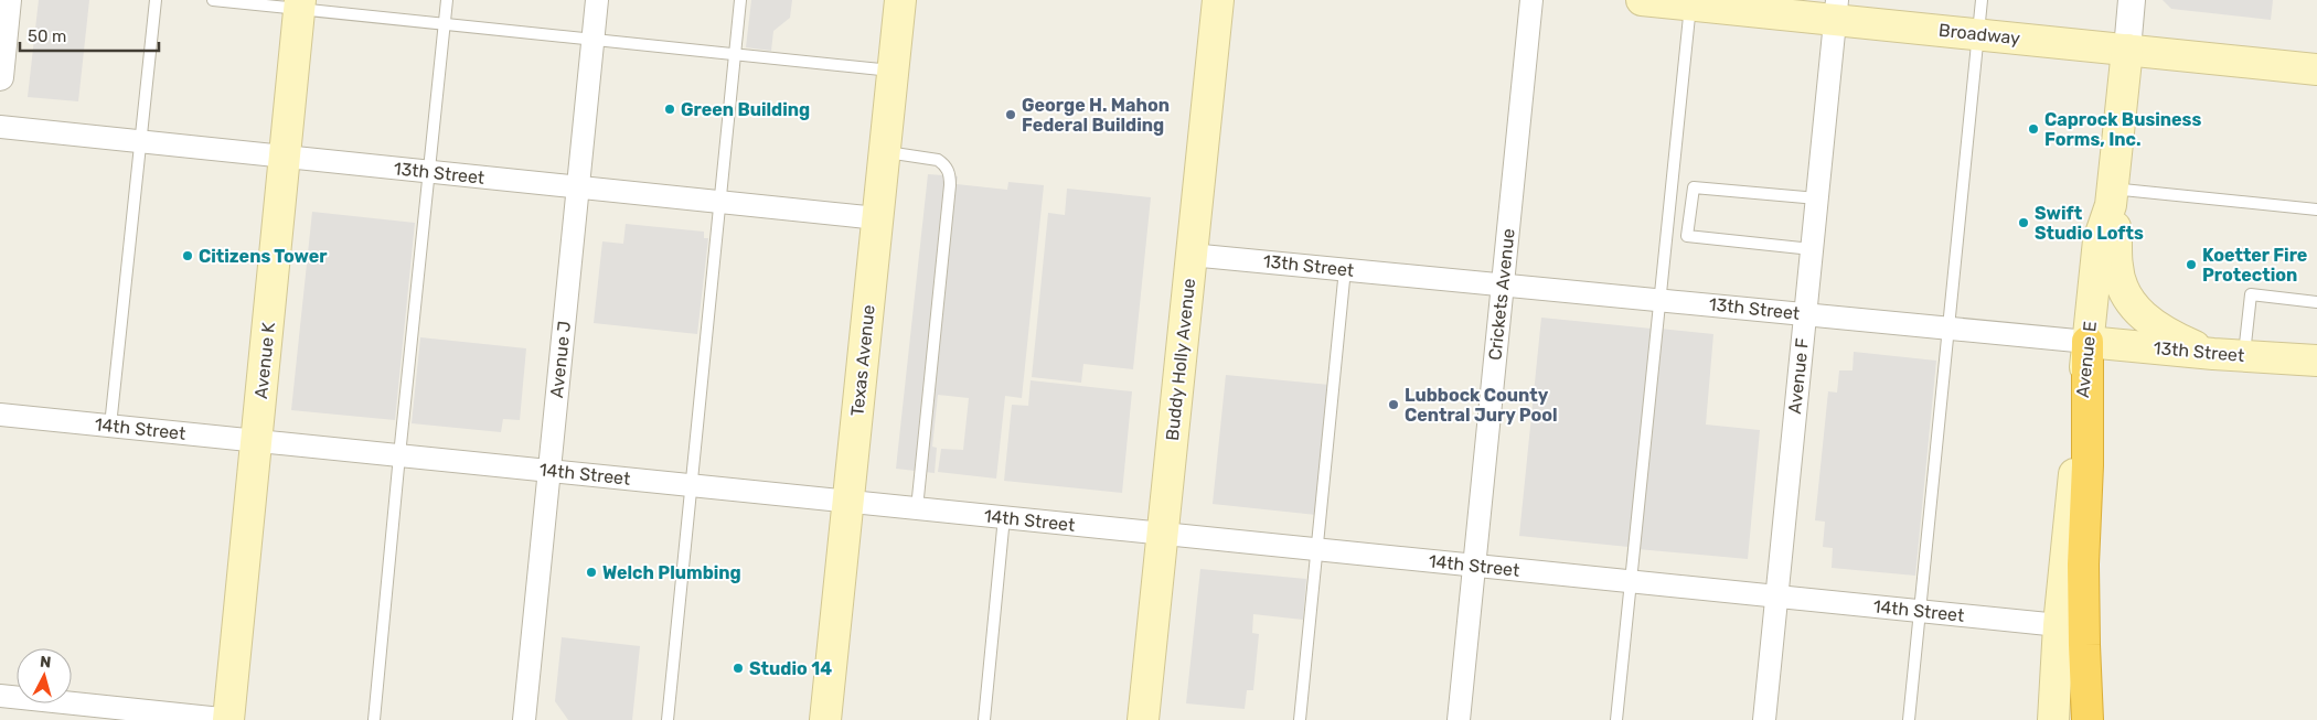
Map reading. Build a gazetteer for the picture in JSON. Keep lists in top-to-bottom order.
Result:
{
  "streets": {
    "main road": [
      "Broadway",
      "13th Street",
      "Buddy Holly Avenue",
      "Avenue E",
      "Avenue K",
      "Texas Avenue"
    ],
    "street": [
      "Crickets Avenue",
      "Avenue J",
      "Avenue F",
      "14th Street"
    ]
  },
  "crossings": [
    ["Broadway", "Avenue E"],
    ["Broadway", "Avenue F"],
    ["13th Street", "Crickets Avenue"],
    ["13th Street", "Avenue J"],
    ["13th Street", "Buddy Holly Avenue"],
    ["13th Street", "Avenue E"],
    ["13th Street", "Avenue K"],
    ["13th Street", "Texas Avenue"],
    ["13th Street", "Avenue F"],
    ["Crickets Avenue", "14th Street"],
    ["Avenue J", "14th Street"],
    ["Buddy Holly Avenue", "14th Street"],
    ["Avenue E", "14th Street"],
    ["Avenue K", "14th Street"],
    ["Texas Avenue", "14th Street"],
    ["Avenue F", "14th Street"]
  ],
  "places": [
    "Green Building",
    "George H. Mahon Federal Building",
    "Caprock Business Forms, Inc.",
    "Swift Studio Lofts",
    "Citizens Tower",
    "Koetter Fire Protection",
    "Lubbock County Central Jury Pool",
    "Welch Plumbing",
    "Studio 14"
  ],
  "scale_bar": "50 m",
  "north": "top"
}
